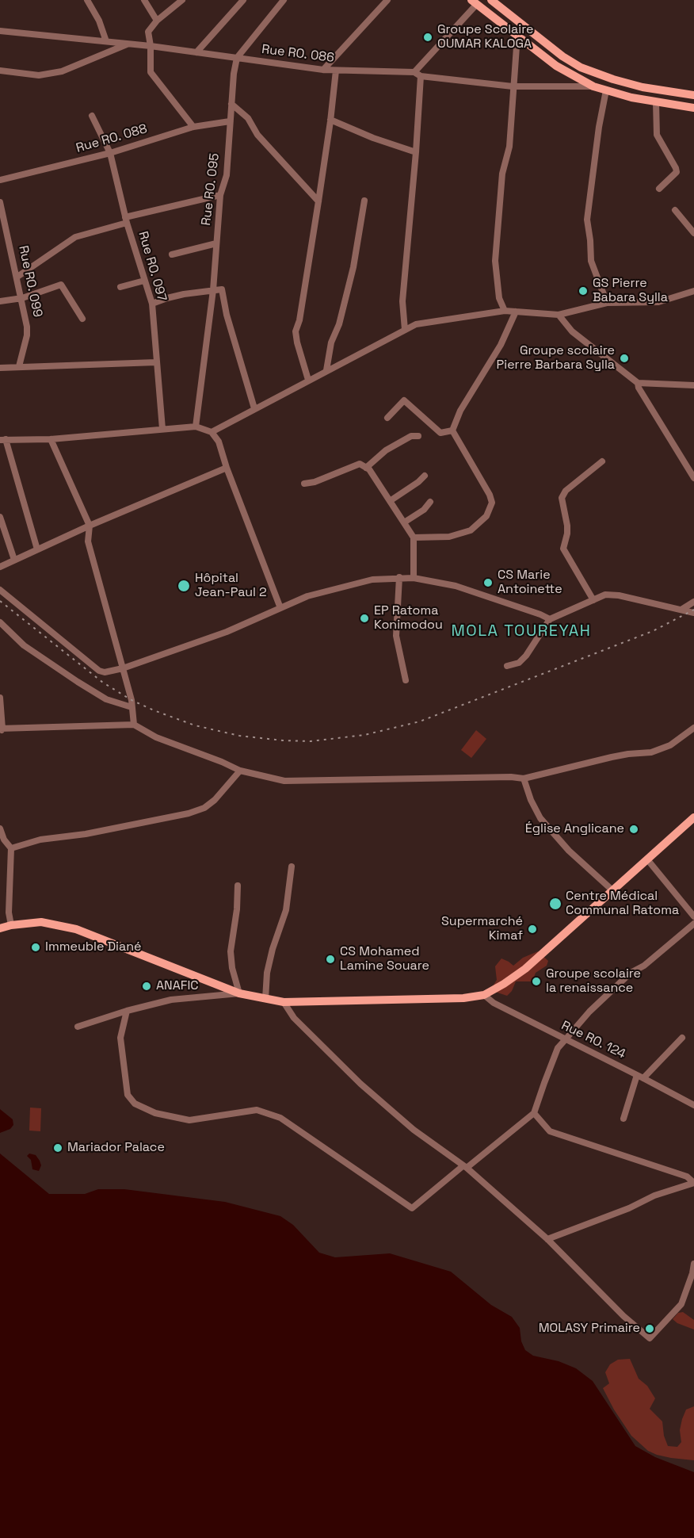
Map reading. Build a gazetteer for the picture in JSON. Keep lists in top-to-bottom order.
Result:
{
  "streets": {
    "street": [
      "Rue RO. 086",
      "Rue RO. 088",
      "Rue RO. 095",
      "Rue RO. 097",
      "Rue RO. 099",
      "Rue RO. 124"
    ]
  },
  "crossings": [
    ["Rue RO. 086", "Rue RO. 095"],
    ["Rue RO. 088", "Rue RO. 095"],
    ["Rue RO. 088", "Rue RO. 097"]
  ],
  "districts": ["MOLA TOUREYAH"],
  "places": [
    "Groupe Scolaire OUMAR KALOGA",
    "GS Pierre Babara Sylla",
    "Groupe scolaire Pierre Barbara Sylla",
    "CS Marie Antoinette",
    "Hôpital Jean-Paul 2",
    "EP Ratoma Konimodou",
    "Église Anglicane",
    "Centre Médical Communal Ratoma",
    "Supermarché Kimaf",
    "Immeuble Diané",
    "CS Mohamed Lamine Souare",
    "Groupe scolaire la renaissance",
    "ANAFIC",
    "Mariador Palace",
    "MOLASY Primaire"
  ]
}
